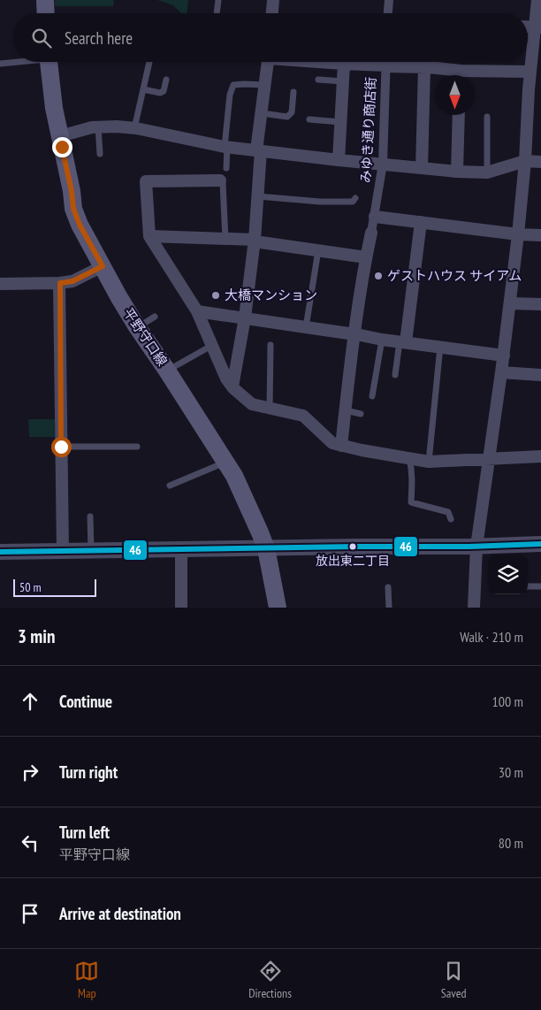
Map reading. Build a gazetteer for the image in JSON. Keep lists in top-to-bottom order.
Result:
{
  "streets": {
    "main road": ["平野守口線"],
    "street": ["みゆき通り商店街"]
  },
  "places": ["ゲストハウス サイアム", "大橋マンション", "放出東二丁目"],
  "lines": ["transit line 46"],
  "scale_bar": "50 m",
  "north": "bottom",
  "page": {
    "search": "Search here",
    "scale": "50 m",
    "heading": ["3 min", "Walk · 210 m"],
    "list": [
      ["Continue", "100 m"],
      ["Turn right", "30 m"],
      ["Turn left", "平野守口線", "80 m"],
      "Arrive at destination"
    ],
    "nav": ["Map", "Directions", "Saved"]
  }
}
